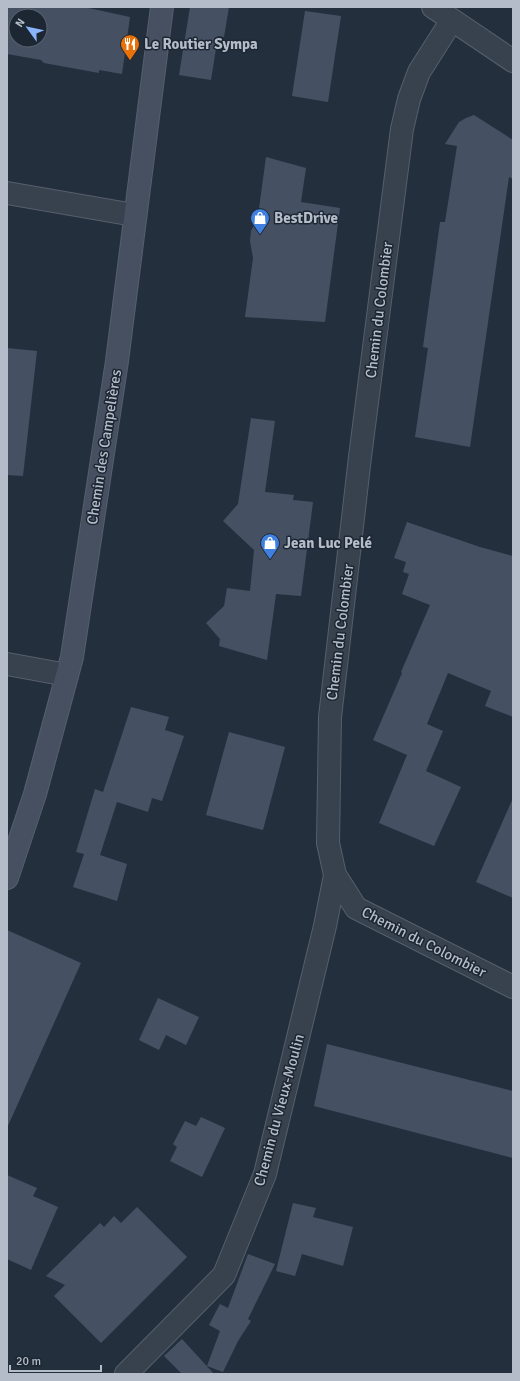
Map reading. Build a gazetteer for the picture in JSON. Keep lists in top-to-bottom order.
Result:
{
  "streets": {
    "main road": ["Chemin des Campelières"],
    "street": ["Chemin du Colombier", "Chemin du Vieux-Moulin"]
  },
  "crossings": [
    ["Chemin du Colombier", "Chemin du Vieux-Moulin"]
  ],
  "places": {
    "restaurant": ["Le Routier Sympa"],
    "shop": ["BestDrive", "Jean Luc Pelé"]
  },
  "scale_bar": "20 m",
  "north": "top left"
}
